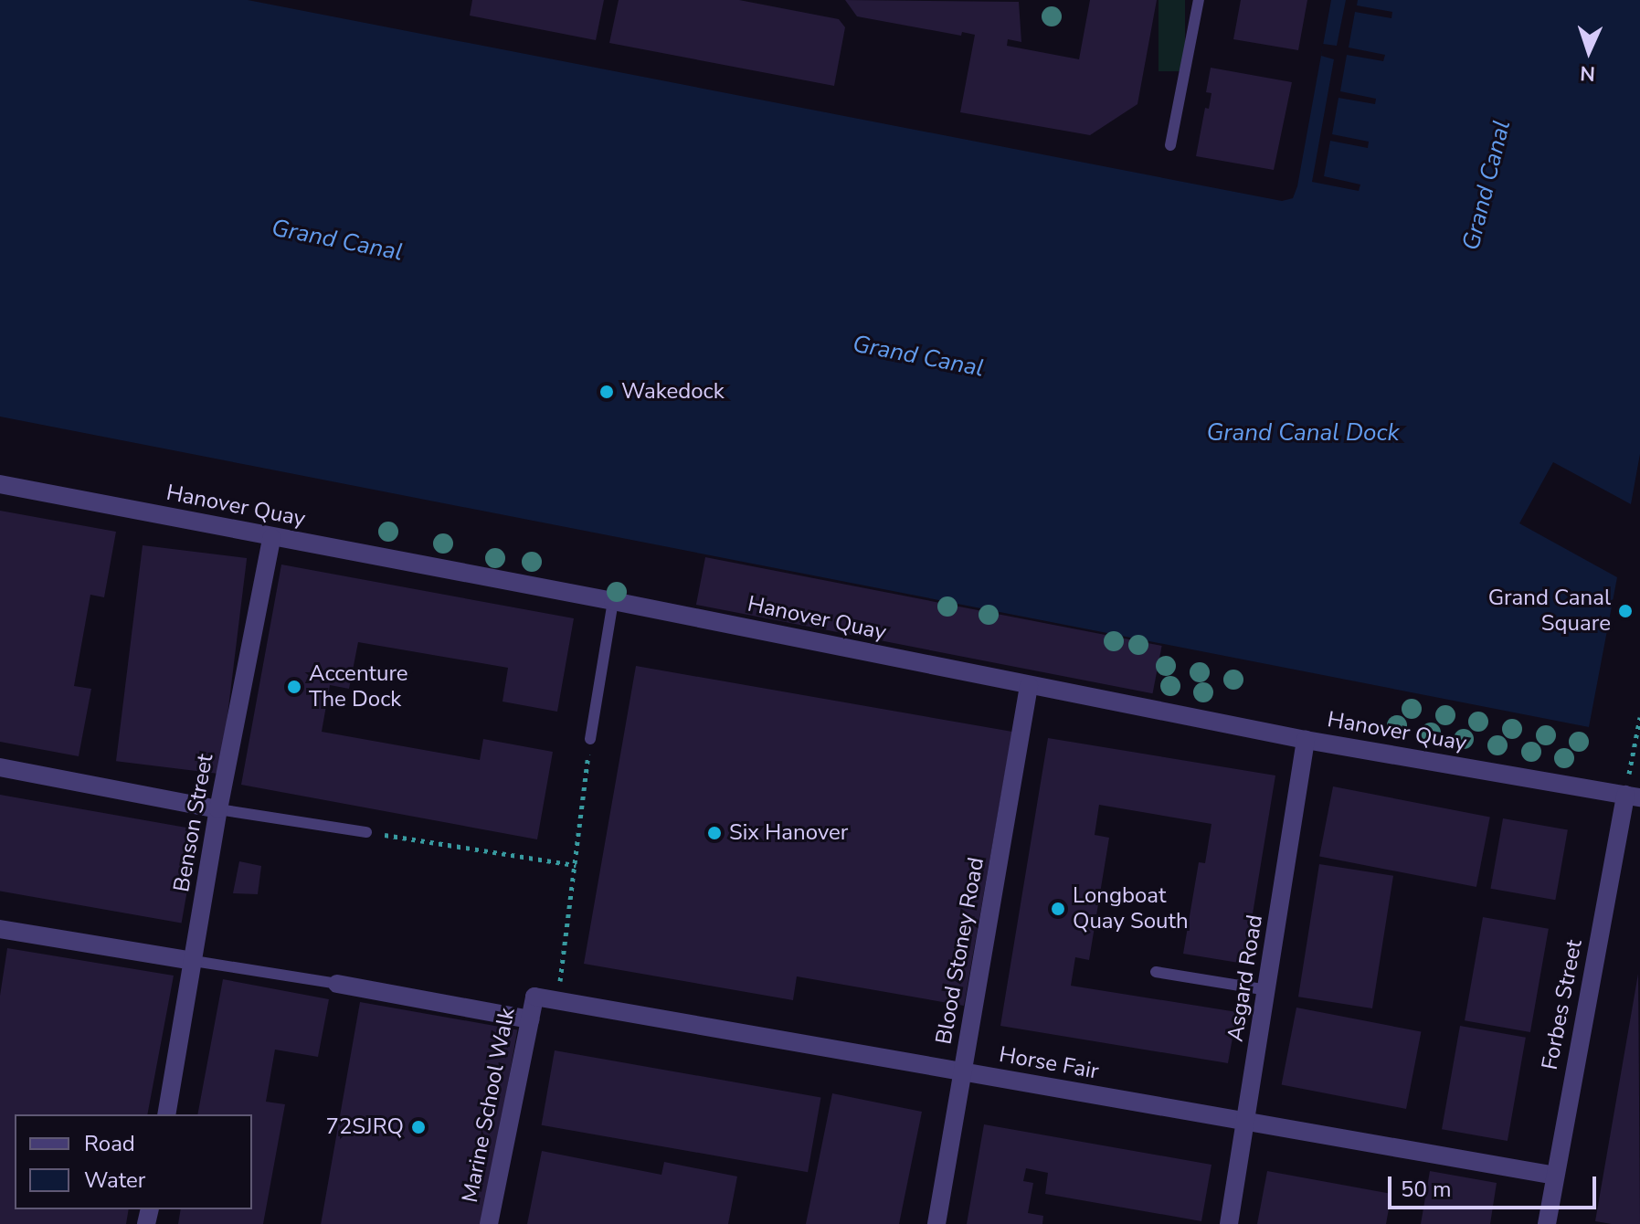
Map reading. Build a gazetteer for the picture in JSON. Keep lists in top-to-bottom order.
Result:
{
  "streets": {
    "street": [
      "Hanover Quay",
      "Benson Street",
      "Blood Stoney Road",
      "Asgard Road",
      "Forbes Street",
      "Horse Fair",
      "Marine School Walk"
    ]
  },
  "crossings": [
    ["Hanover Quay", "Benson Street"],
    ["Hanover Quay", "Blood Stoney Road"],
    ["Hanover Quay", "Asgard Road"],
    ["Hanover Quay", "Forbes Street"],
    ["Blood Stoney Road", "Horse Fair"],
    ["Asgard Road", "Horse Fair"],
    ["Forbes Street", "Horse Fair"],
    ["Horse Fair", "Marine School Walk"]
  ],
  "water": ["Grand Canal", "Grand Canal Dock"],
  "places": [
    "Wakedock",
    "Grand Canal Square",
    "Accenture The Dock",
    "Six Hanover",
    "Longboat Quay South",
    "72SJRQ"
  ],
  "legend": ["Road", "Water"],
  "scale_bar": "50 m",
  "north": "bottom"
}
